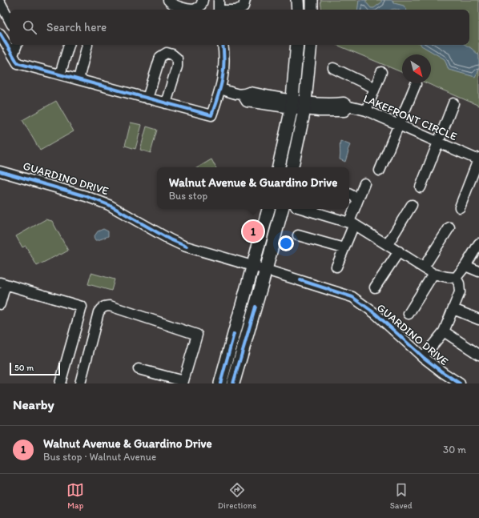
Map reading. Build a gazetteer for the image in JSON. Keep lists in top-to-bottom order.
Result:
{
  "streets": {
    "street": ["LAKEFRONT CIRCLE", "GUARDINO DRIVE"]
  },
  "scale_bar": "50 m",
  "north": "bottom right",
  "page": {
    "search": "Search here",
    "popup": ["Walnut Avenue & Guardino Drive", "Bus stop"],
    "pins": "1",
    "scale": "50 m",
    "heading": "Nearby",
    "list": [
      {
        "mark": "1",
        "name": "Walnut Avenue & Guardino Drive",
        "note": "Bus stop · Walnut Avenue",
        "value": "30 m"
      }
    ],
    "nav": ["Map", "Directions", "Saved"]
  }
}
